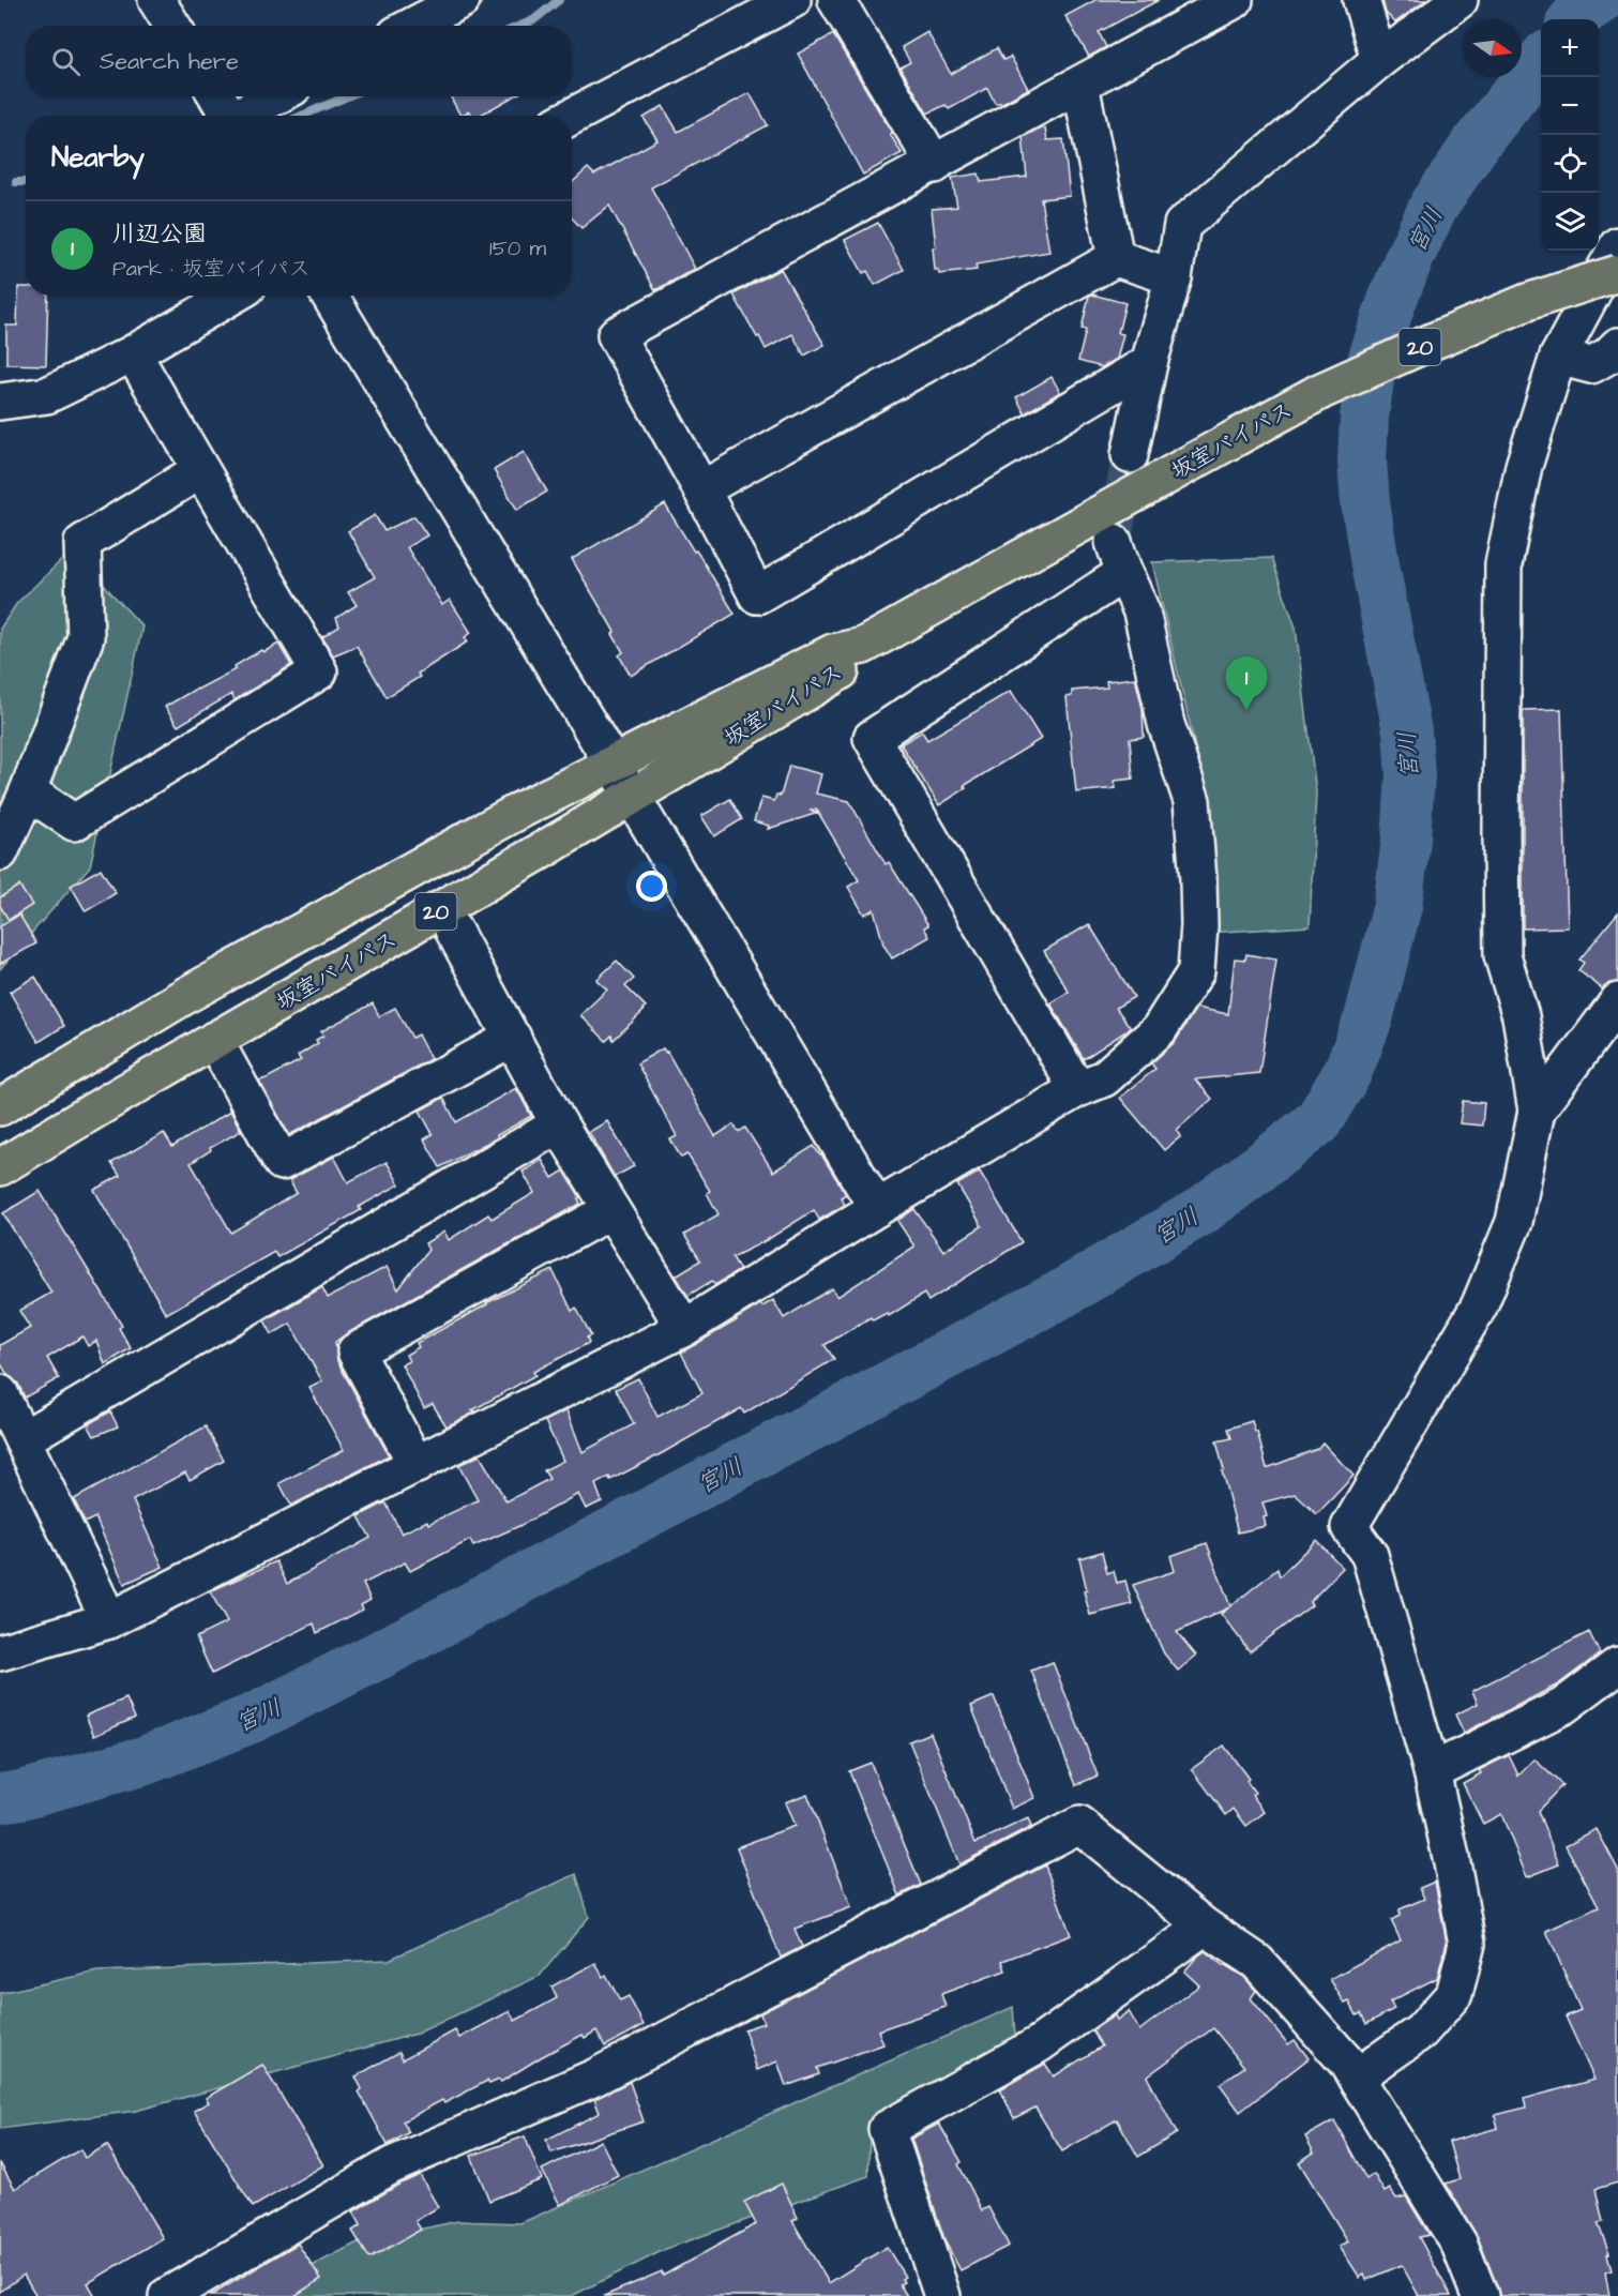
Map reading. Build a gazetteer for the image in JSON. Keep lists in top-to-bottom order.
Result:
{
  "streets": {
    "highway": ["20", "坂室バイパス"]
  },
  "water": ["宮川"],
  "north": "right",
  "page": {
    "map_buttons": ["+", "−"],
    "search": "Search here",
    "heading": "Nearby",
    "list": [
      {
        "mark": "1",
        "name": "川辺公園",
        "note": "Park · 坂室バイパス",
        "value": "150 m"
      }
    ],
    "pins": "1"
  }
}
